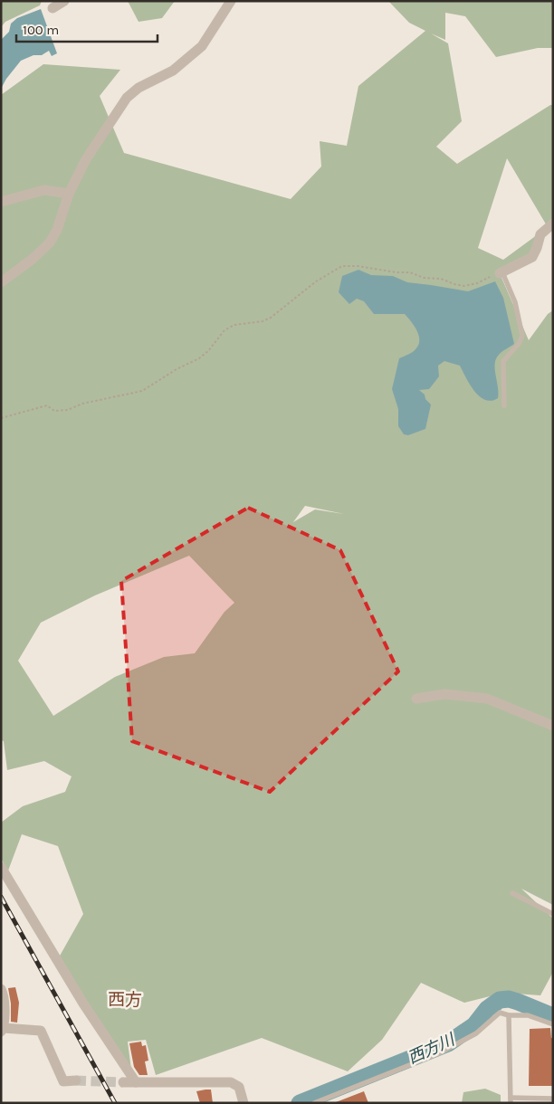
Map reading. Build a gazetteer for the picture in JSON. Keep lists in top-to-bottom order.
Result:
{
  "districts": ["西方"],
  "water": ["西方川"],
  "scale_bar": "100 m"
}
